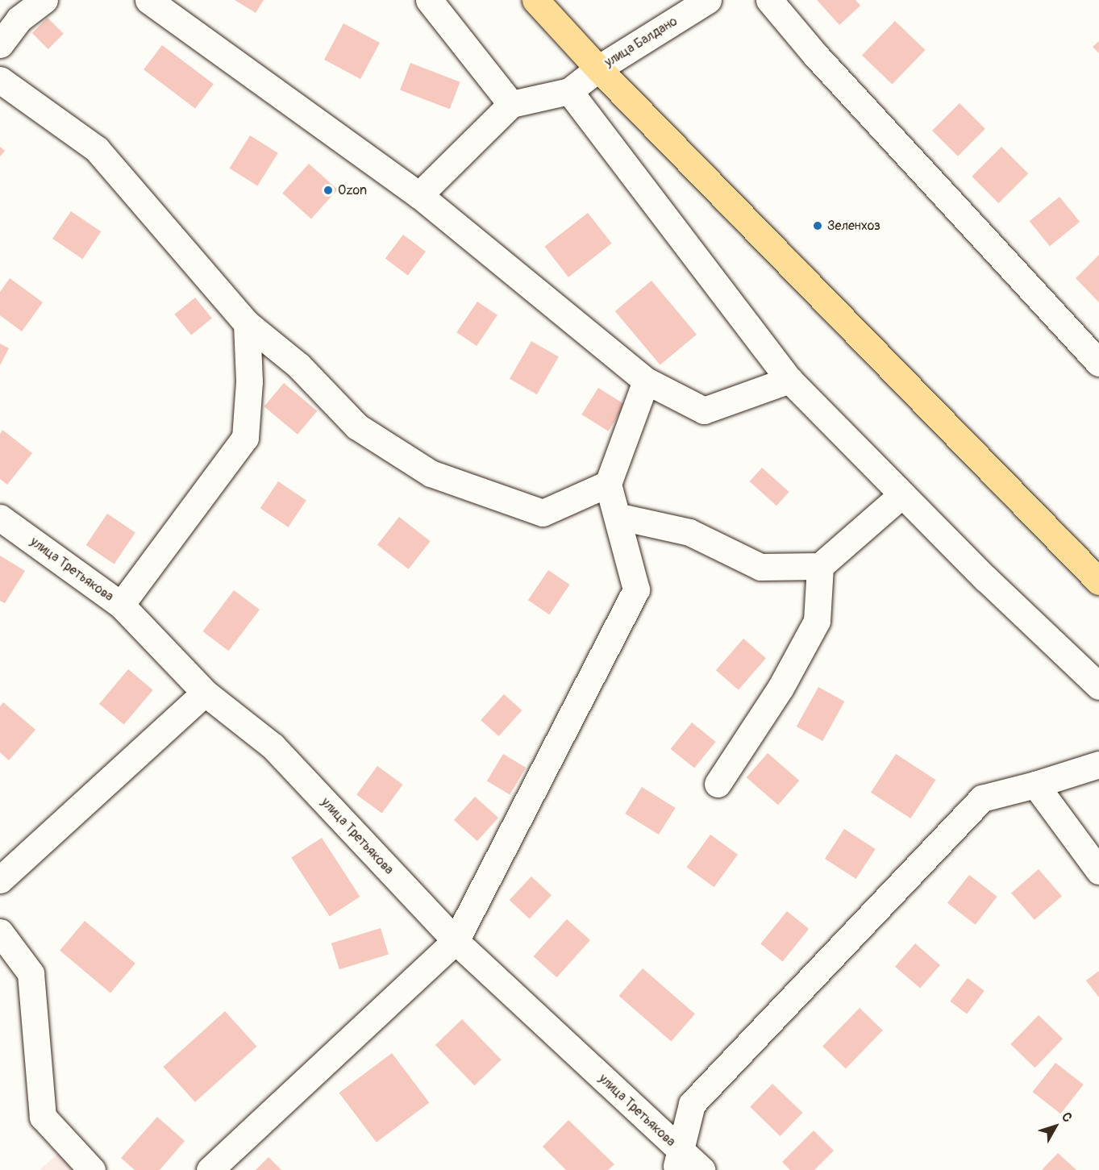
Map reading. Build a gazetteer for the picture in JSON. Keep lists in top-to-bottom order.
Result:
{
  "streets": {
    "street": ["улица Балдано", "улица Третьякова"]
  },
  "places": ["Ozon", "Зеленхоз"],
  "north": "top right"
}
